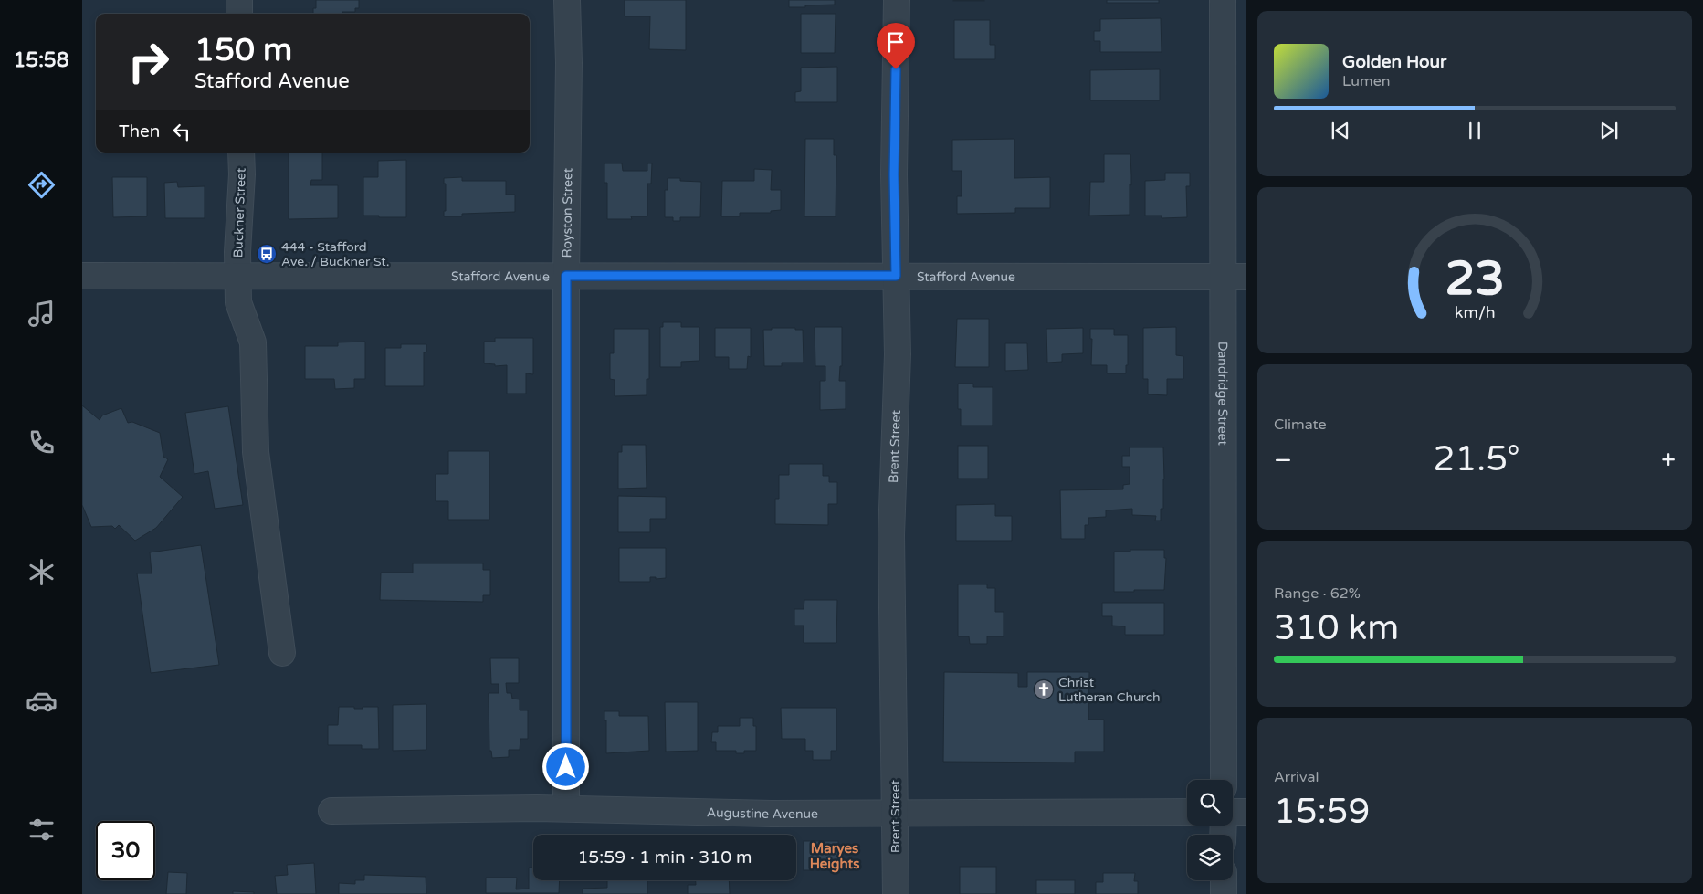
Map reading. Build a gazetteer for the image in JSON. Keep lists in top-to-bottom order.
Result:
{
  "streets": {
    "street": [
      "Buckner Street",
      "Royston Street",
      "Stafford Avenue",
      "Dandridge Street",
      "Brent Street",
      "Augustine Avenue"
    ]
  },
  "crossings": [
    ["Buckner Street", "Stafford Avenue"],
    ["Royston Street", "Stafford Avenue"],
    ["Royston Street", "Augustine Avenue"],
    ["Stafford Avenue", "Dandridge Street"],
    ["Stafford Avenue", "Brent Street"],
    ["Brent Street", "Augustine Avenue"]
  ],
  "districts": ["Maryes Heights"],
  "places": {
    "bus stop": ["444 - Stafford Ave. / Buckner St."],
    "church": ["Christ Lutheran Church"]
  },
  "page": {
    "tabs": "15:58",
    "turn": ["150 m", "Stafford Avenue"],
    "song": ["Golden Hour", "Lumen"],
    "then": "Then",
    "tile": [
      "Climate",
      ["Range · 62%", "310 km"],
      ["Arrival", "15:59"]
    ],
    "heat": ["−", "21.5°", "+"],
    "limit": "30",
    "trip": "15:59 · 1 min · 310 m",
    "gauge": ["23", "km/h"]
  }
}
